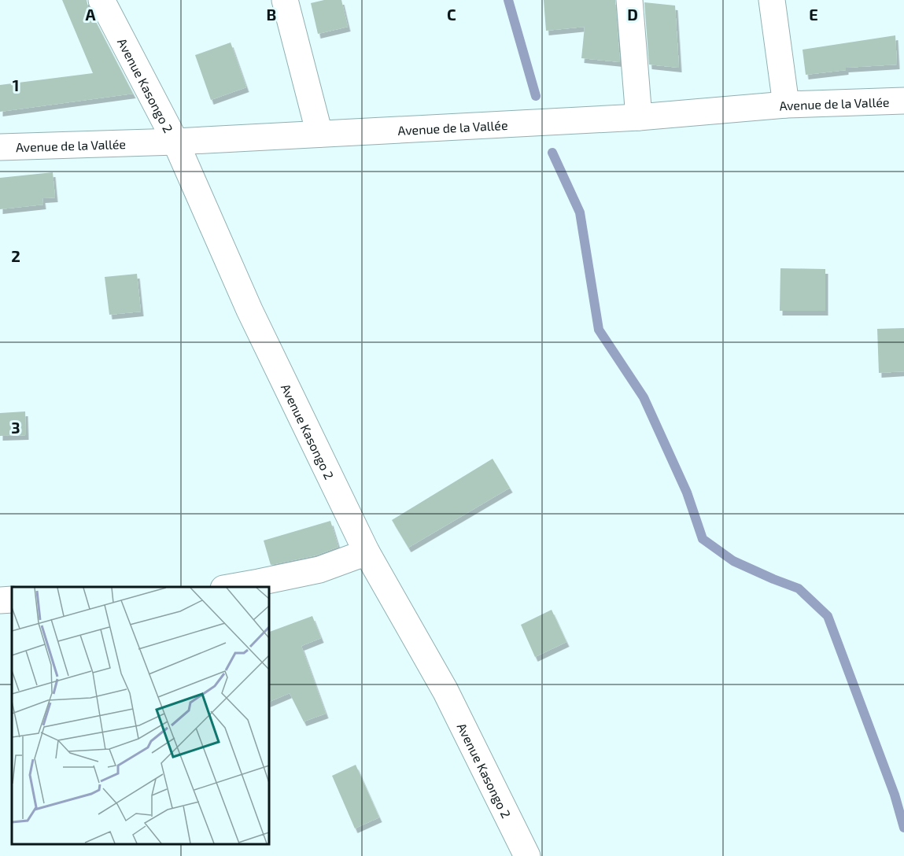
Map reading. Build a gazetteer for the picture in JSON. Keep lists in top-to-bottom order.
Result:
{
  "streets": {
    "street": ["Avenue Kasongo 2", "Avenue de la Vallée"]
  },
  "crossings": [
    ["Avenue Kasongo 2", "Avenue de la Vallée"]
  ],
  "grid": {
    "columns": [
      "A",
      "B",
      "C",
      "D",
      "E"
    ],
    "rows": ["1", "2", "3"]
  }
}
